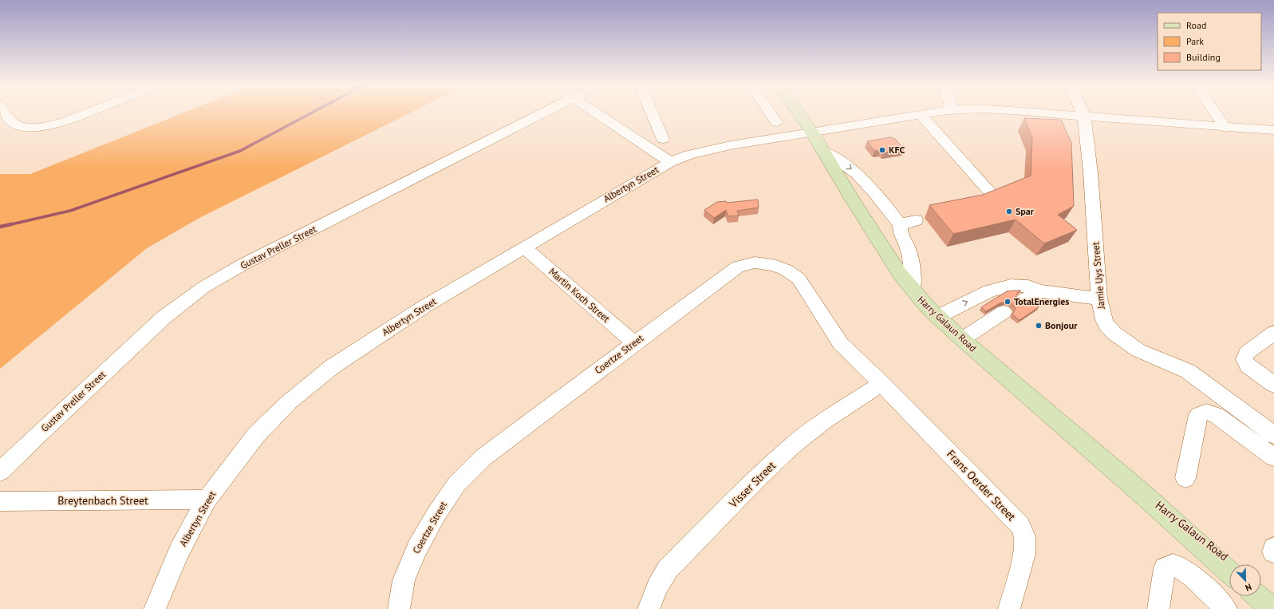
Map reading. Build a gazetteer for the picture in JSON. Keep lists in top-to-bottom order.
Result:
{
  "streets": {
    "main road": ["Harry Galaun Road"],
    "street": [
      "Albertyn Street",
      "Gustav Preller Street",
      "Jamie Uys Street",
      "Martin Koch Street",
      "Coertze Street",
      "Visser Street",
      "Frans Oerder Street",
      "Breytenbach Street"
    ]
  },
  "crossings": [
    ["Albertyn Street", "Jamie Uys Street"],
    ["Albertyn Street", "Martin Koch Street"],
    ["Albertyn Street", "Harry Galaun Road"],
    ["Albertyn Street", "Breytenbach Street"],
    ["Martin Koch Street", "Coertze Street"],
    ["Coertze Street", "Visser Street"],
    ["Coertze Street", "Frans Oerder Street"],
    ["Visser Street", "Frans Oerder Street"]
  ],
  "places": [
    "KFC",
    "Spar",
    "TotalEnergies",
    "Bonjour"
  ],
  "legend": ["Road", "Park", "Building"],
  "north": "bottom right"
}
